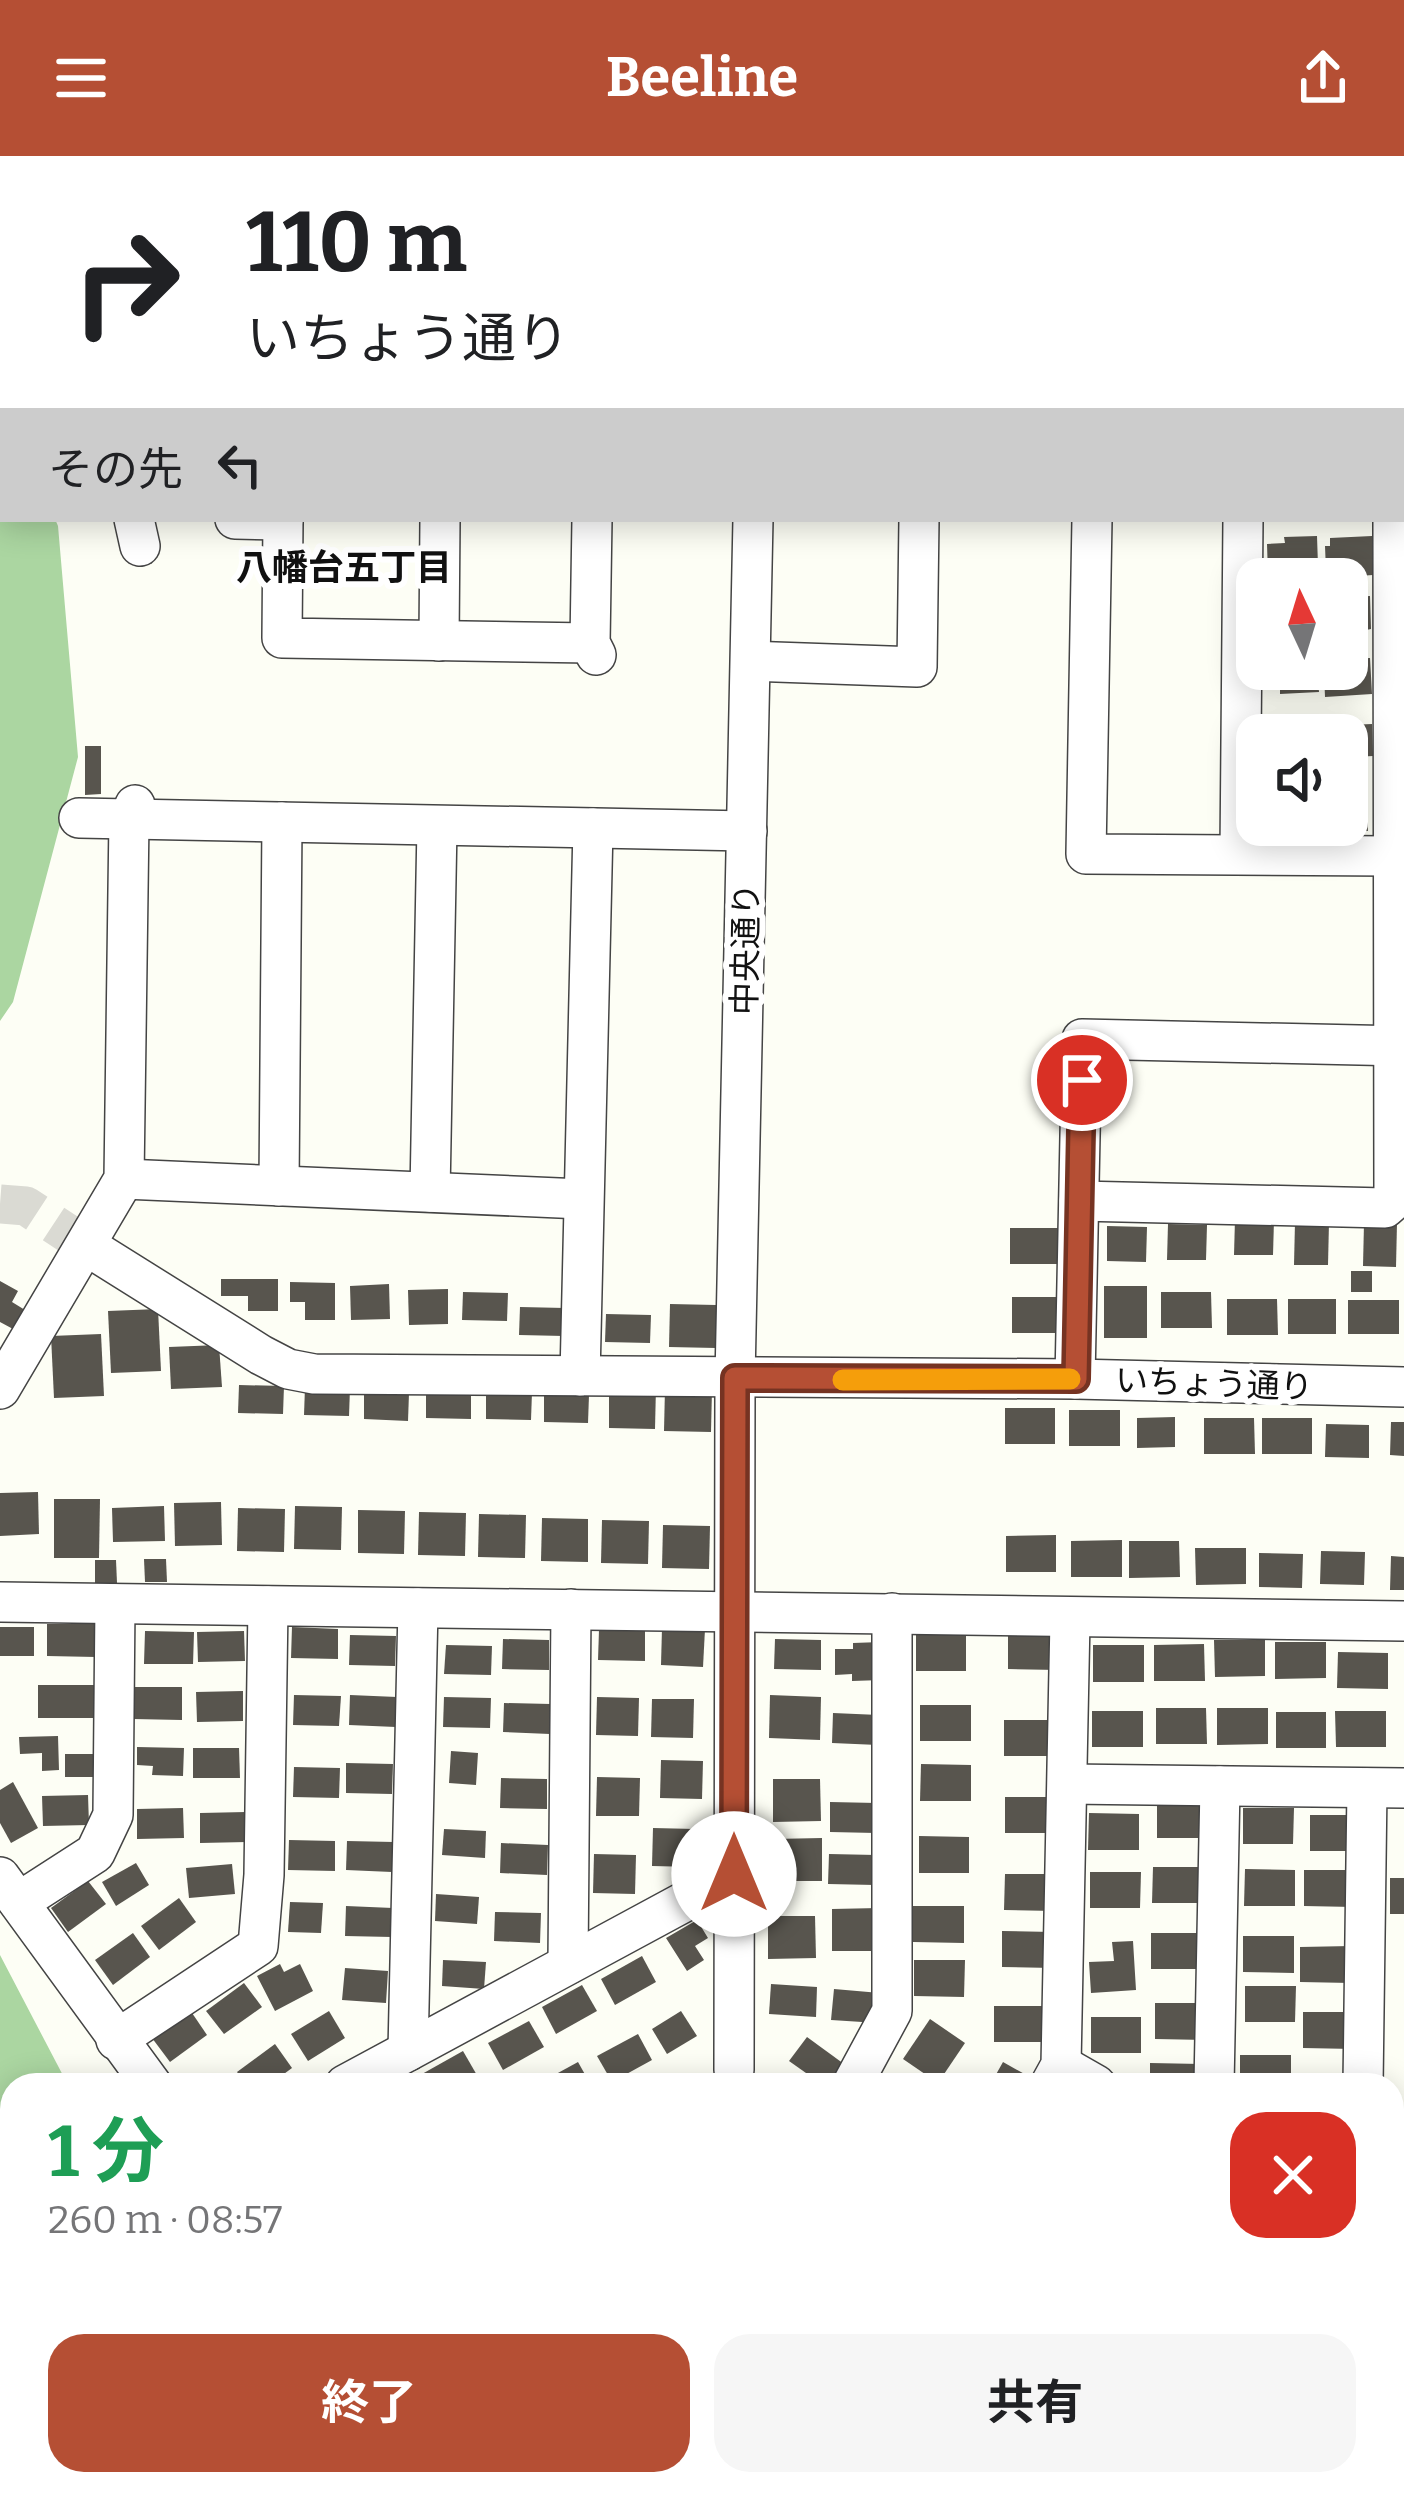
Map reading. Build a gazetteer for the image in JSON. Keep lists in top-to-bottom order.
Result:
{
  "streets": {
    "street": ["中央通り", "いちょう通り"]
  },
  "crossings": [
    ["中央通り", "いちょう通り"]
  ],
  "districts": ["八幡台五丁目"],
  "north": "top",
  "page": {
    "header": "Beeline",
    "turn": ["110 m", "いちょう通り"],
    "then": "その先",
    "heading": ["1 分", "260 m · 08:57"],
    "buttons": ["終了", "共有"]
  }
}
